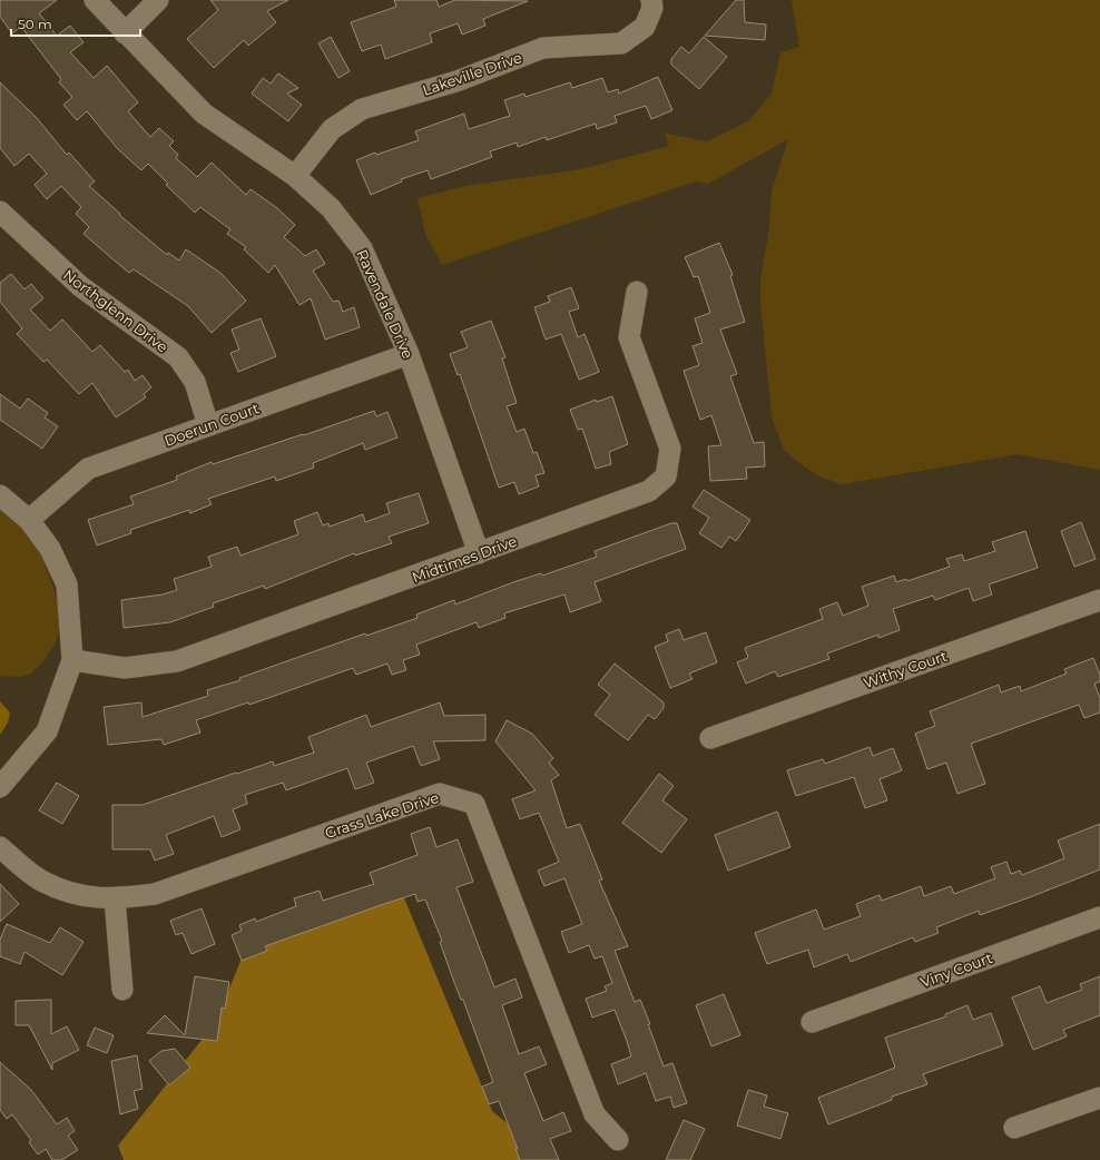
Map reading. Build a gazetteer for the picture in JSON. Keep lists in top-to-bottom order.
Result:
{
  "streets": {
    "street": [
      "Lakeville Drive",
      "Ravendale Drive",
      "Northglenn Drive",
      "Doerun Court",
      "Midtimes Drive",
      "Withy Court",
      "Grass Lake Drive",
      "Viny Court"
    ]
  },
  "crossings": [
    ["Lakeville Drive", "Ravendale Drive"],
    ["Ravendale Drive", "Doerun Court"],
    ["Ravendale Drive", "Midtimes Drive"],
    ["Northglenn Drive", "Doerun Court"]
  ],
  "scale_bar": "50 m"
}
